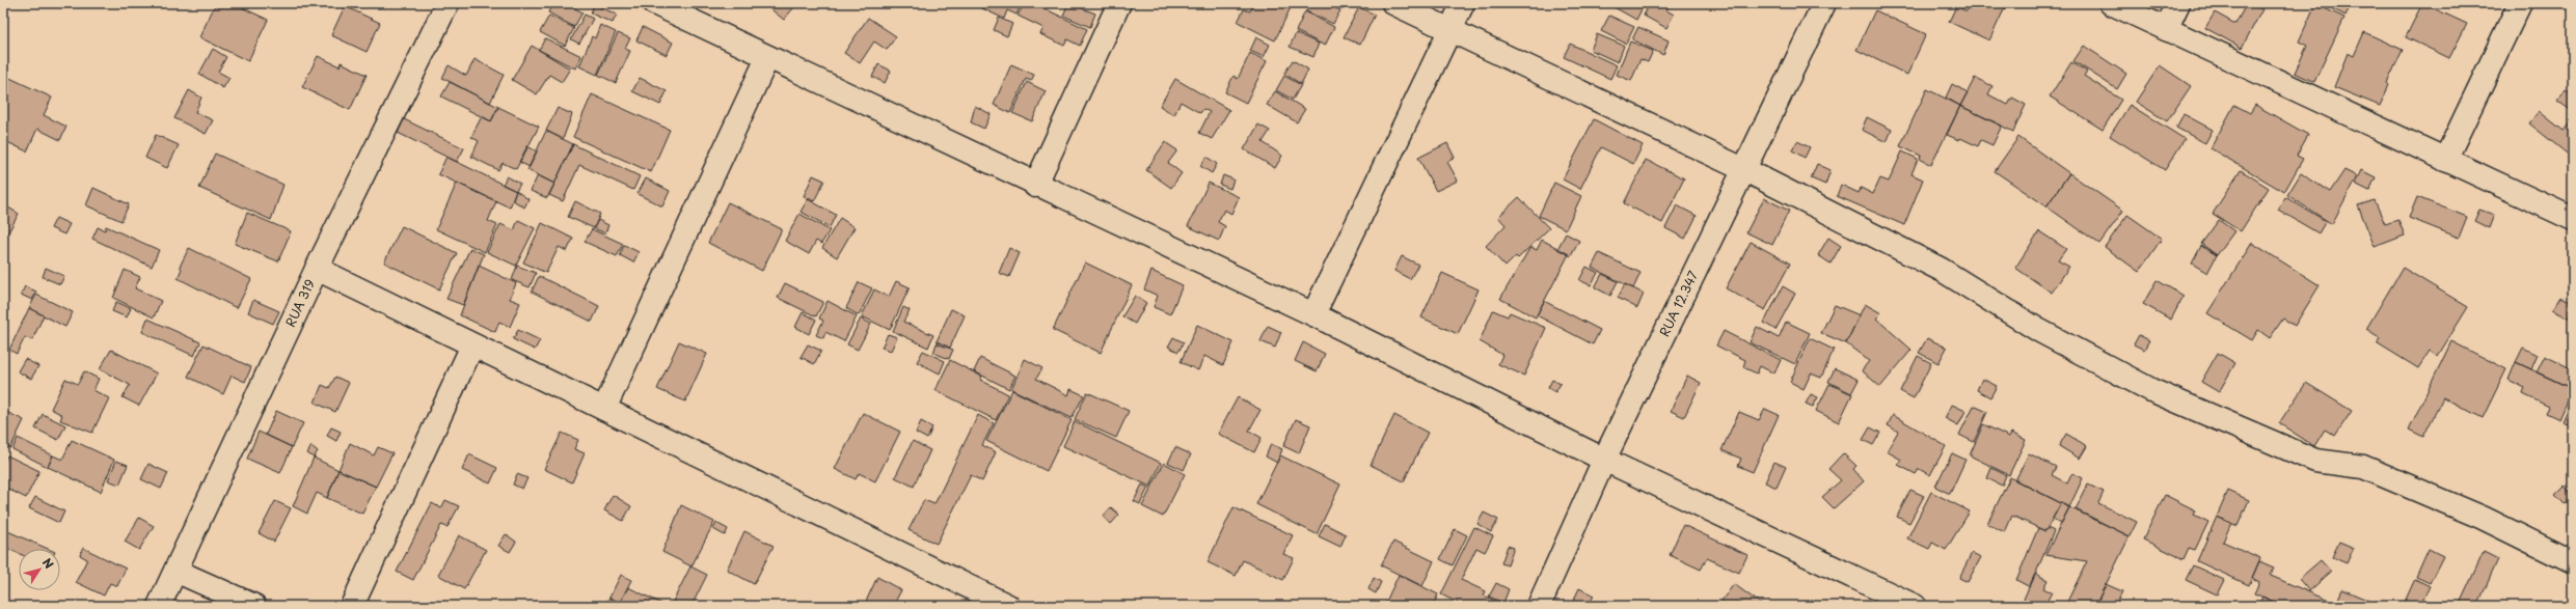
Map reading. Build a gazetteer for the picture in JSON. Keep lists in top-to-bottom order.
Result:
{
  "streets": {
    "street": ["RUA 319", "RUA 12.347"]
  },
  "north": "top right"
}
